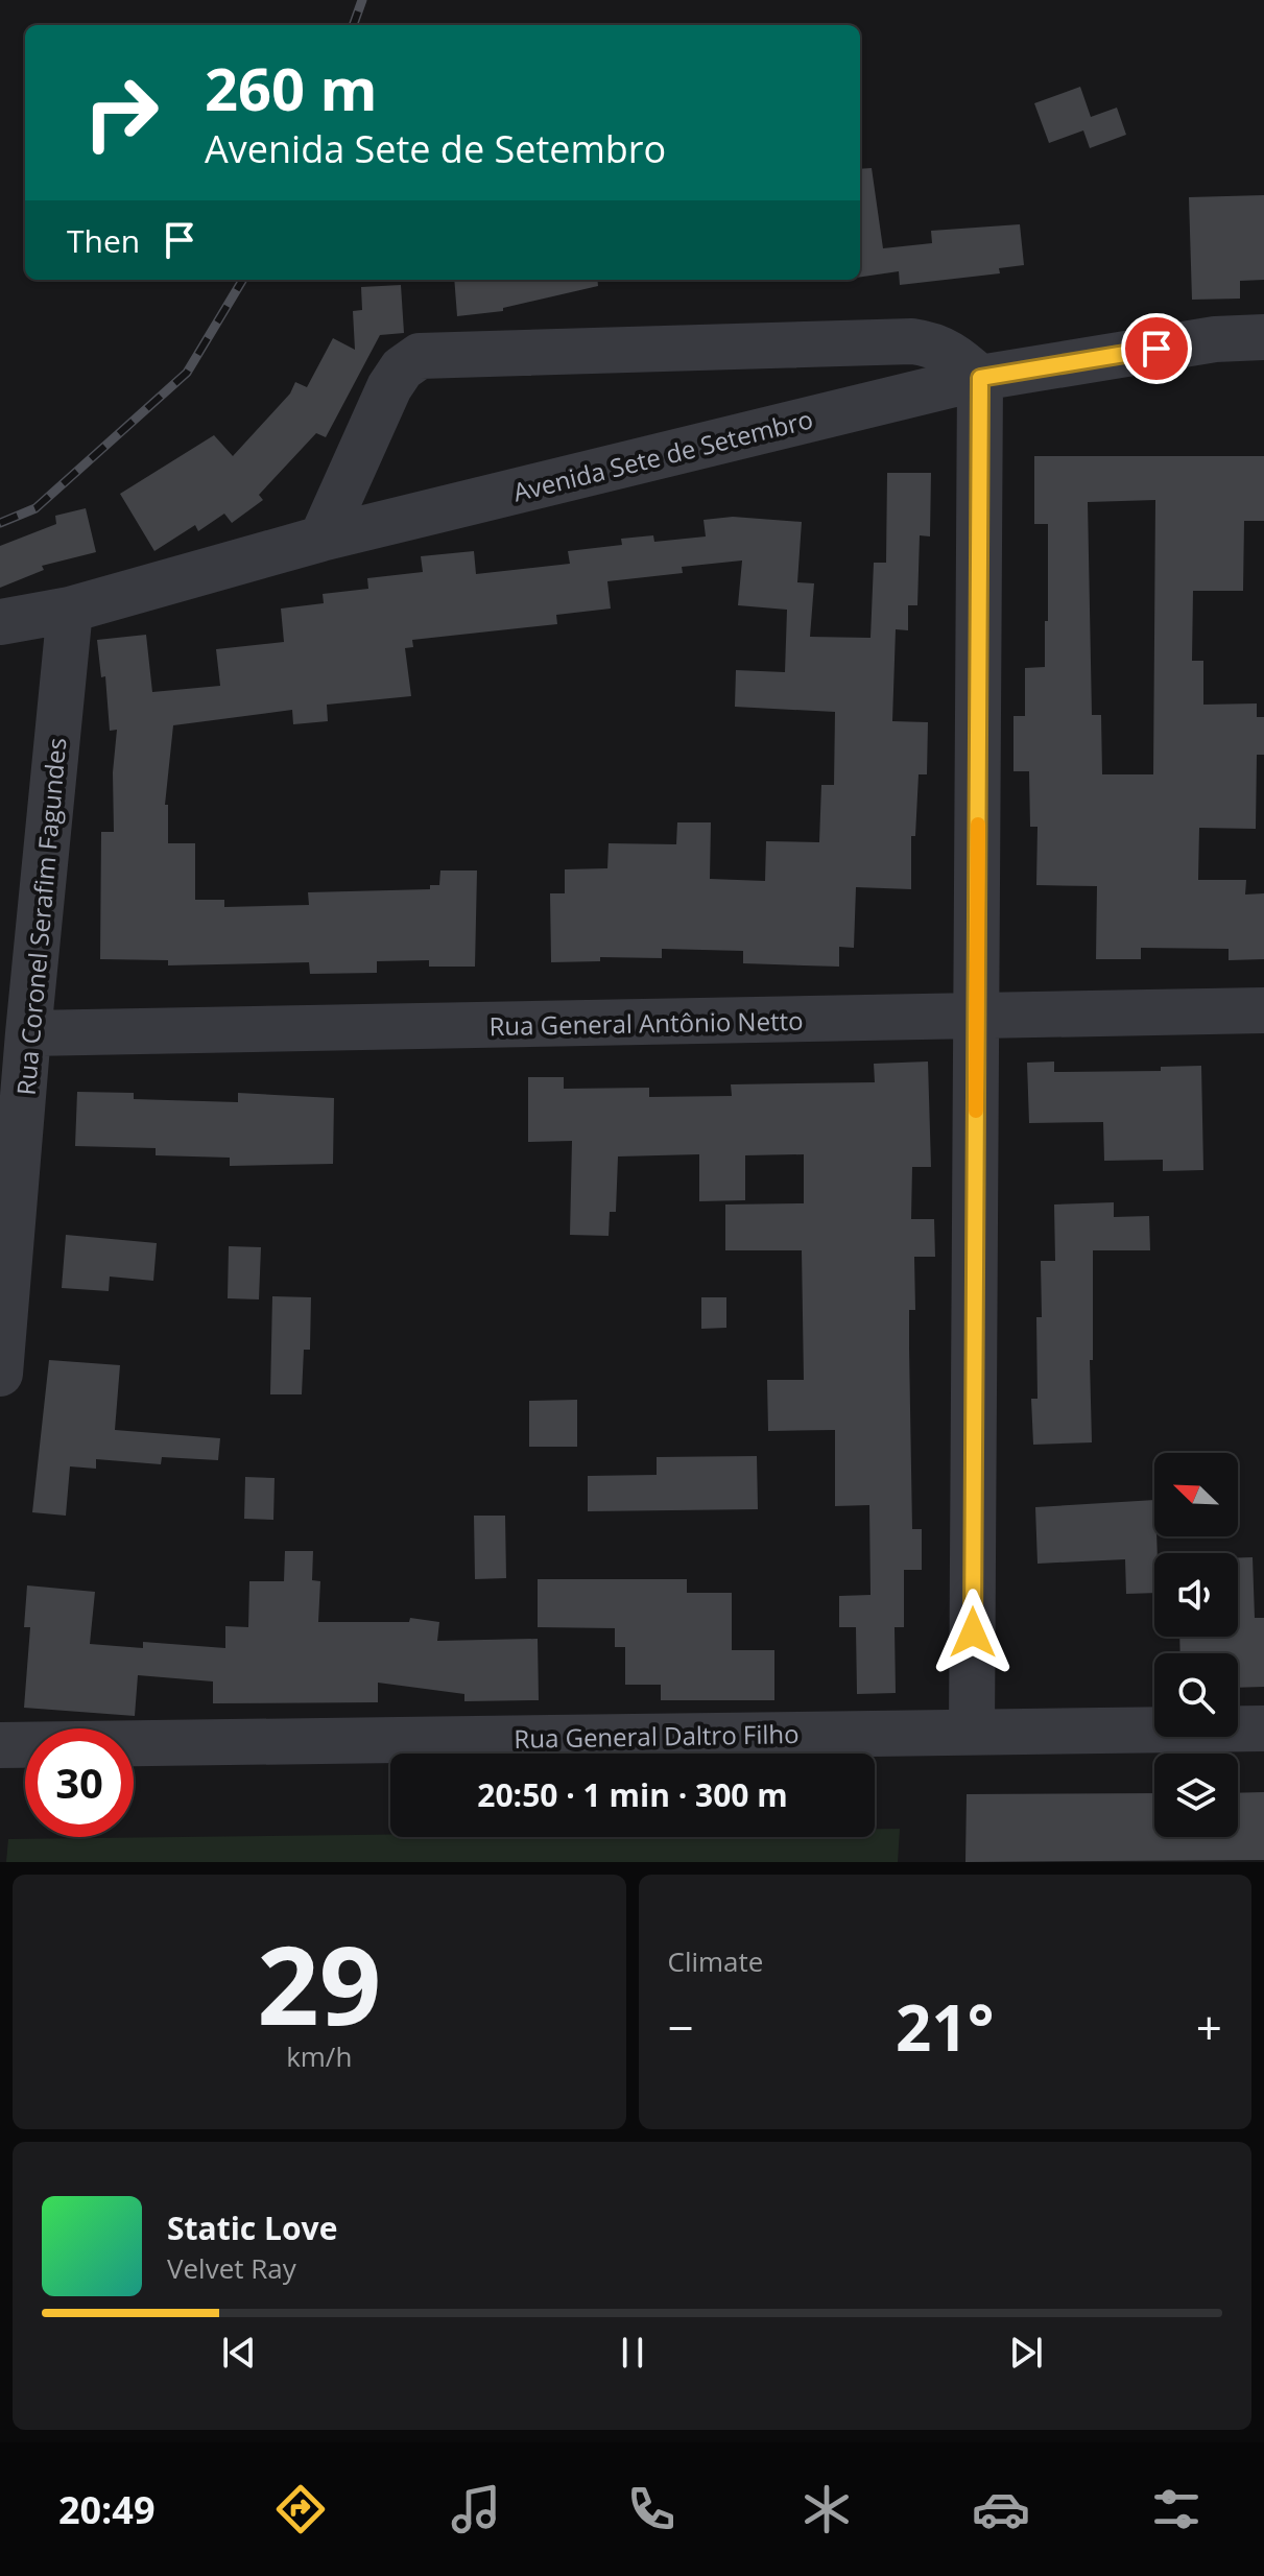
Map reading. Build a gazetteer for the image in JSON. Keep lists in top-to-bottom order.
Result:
{
  "streets": {
    "street": [
      "Avenida Sete de Setembro",
      "Rua Coronel Serafim Fagundes",
      "Rua General Antônio Netto",
      "Rua General Daltro Filho"
    ]
  },
  "crossings": [
    ["Avenida Sete de Setembro", "Rua Coronel Serafim Fagundes"],
    ["Rua Coronel Serafim Fagundes", "Rua General Antônio Netto"]
  ],
  "north": "top left",
  "page": {
    "turn": ["260 m", "Avenida Sete de Setembro"],
    "then": "Then",
    "limit": "30",
    "trip": "20:50 · 1 min · 300 m",
    "tile": [
      ["29", "km/h"],
      "Climate"
    ],
    "heat": ["−", "21°", "+"],
    "song": ["Static Love", "Velvet Ray"],
    "tabs": "20:49"
  }
}
